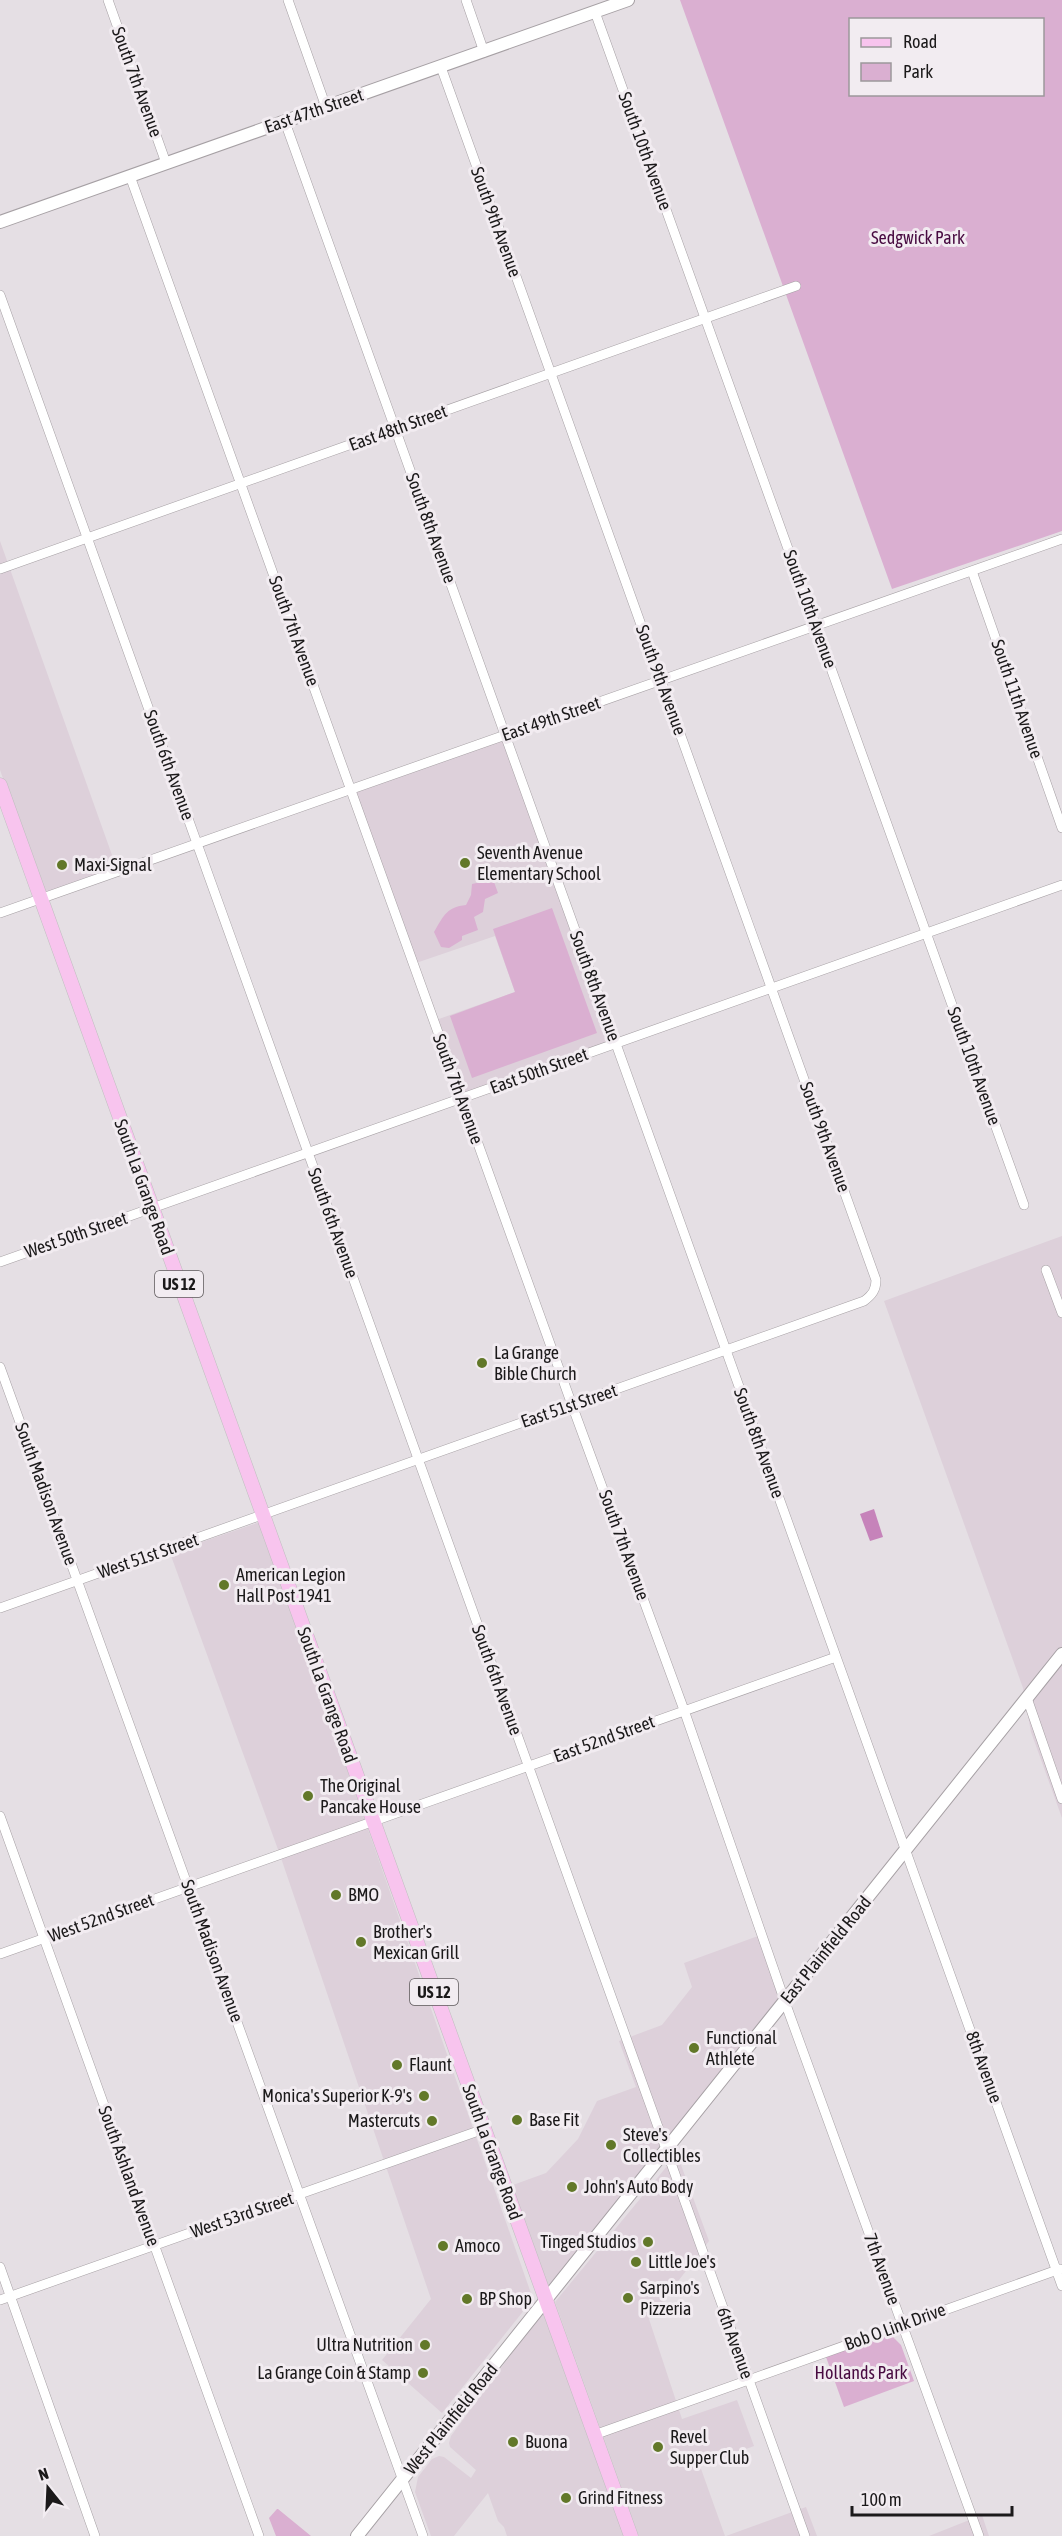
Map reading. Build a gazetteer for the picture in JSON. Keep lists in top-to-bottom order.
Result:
{
  "streets": {
    "main road": [
      "East 47th Street",
      "South La Grange Road",
      "US 12",
      "East Plainfield Road",
      "West Plainfield Road"
    ],
    "street": [
      "South 7th Avenue",
      "South 10th Avenue",
      "South 9th Avenue",
      "East 48th Street",
      "South 8th Avenue",
      "South 11th Avenue",
      "East 49th Street",
      "South 6th Avenue",
      "East 50th Street",
      "West 50th Street",
      "East 51st Street",
      "South Madison Avenue",
      "West 51st Street",
      "East 52nd Street",
      "West 52nd Street",
      "8th Avenue",
      "South Ashland Avenue",
      "West 53rd Street",
      "7th Avenue",
      "Bob O Link Drive",
      "6th Avenue"
    ]
  },
  "crossings": [
    ["South 7th Avenue", "East 47th Street"],
    ["South 7th Avenue", "East 48th Street"],
    ["South 7th Avenue", "East 49th Street"],
    ["South 7th Avenue", "East 50th Street"],
    ["South 7th Avenue", "East 51st Street"],
    ["South 7th Avenue", "East 52nd Street"],
    ["South 7th Avenue", "East Plainfield Road"],
    ["South 7th Avenue", "7th Avenue"],
    ["East 47th Street", "South 10th Avenue"],
    ["East 47th Street", "South 9th Avenue"],
    ["East 47th Street", "South 8th Avenue"],
    ["South 10th Avenue", "East 48th Street"],
    ["South 10th Avenue", "East 49th Street"],
    ["South 10th Avenue", "East 50th Street"],
    ["South 9th Avenue", "East 48th Street"],
    ["South 9th Avenue", "East 49th Street"],
    ["South 9th Avenue", "East 50th Street"],
    ["South 9th Avenue", "East 51st Street"],
    ["East 48th Street", "South 8th Avenue"],
    ["East 48th Street", "South 6th Avenue"],
    ["South 8th Avenue", "East 49th Street"],
    ["South 8th Avenue", "East 50th Street"],
    ["South 8th Avenue", "East 51st Street"],
    ["South 8th Avenue", "East 52nd Street"],
    ["South 8th Avenue", "East Plainfield Road"],
    ["South 8th Avenue", "8th Avenue"],
    ["South 11th Avenue", "East 49th Street"],
    ["East 49th Street", "South 6th Avenue"],
    ["East 49th Street", "South La Grange Road"],
    ["South 6th Avenue", "East 50th Street"],
    ["South 6th Avenue", "East 51st Street"],
    ["South 6th Avenue", "East 52nd Street"],
    ["South 6th Avenue", "East Plainfield Road"],
    ["South 6th Avenue", "6th Avenue"],
    ["East 50th Street", "South La Grange Road"],
    ["East 50th Street", "West 50th Street"],
    ["South La Grange Road", "West 50th Street"],
    ["South La Grange Road", "East 51st Street"],
    ["South La Grange Road", "West 51st Street"],
    ["South La Grange Road", "East 52nd Street"],
    ["South La Grange Road", "West 52nd Street"],
    ["South La Grange Road", "East Plainfield Road"],
    ["South La Grange Road", "West 53rd Street"],
    ["South La Grange Road", "Bob O Link Drive"],
    ["South La Grange Road", "West Plainfield Road"],
    ["East 51st Street", "West 51st Street"],
    ["South Madison Avenue", "West 51st Street"],
    ["South Madison Avenue", "West 52nd Street"],
    ["South Madison Avenue", "West 53rd Street"],
    ["South Madison Avenue", "West Plainfield Road"],
    ["East 52nd Street", "West 52nd Street"],
    ["West 52nd Street", "South Ashland Avenue"],
    ["East Plainfield Road", "8th Avenue"],
    ["East Plainfield Road", "7th Avenue"],
    ["East Plainfield Road", "6th Avenue"],
    ["East Plainfield Road", "West Plainfield Road"],
    ["8th Avenue", "Bob O Link Drive"],
    ["South Ashland Avenue", "West 53rd Street"],
    ["7th Avenue", "Bob O Link Drive"],
    ["Bob O Link Drive", "6th Avenue"]
  ],
  "parks": ["Sedgwick Park", "Hollands Park"],
  "places": [
    "Seventh Avenue Elementary School",
    "Maxi-Signal",
    "La Grange Bible Church",
    "American Legion Hall Post 1941",
    "The Original Pancake House",
    "BMO",
    "Brother's Mexican Grill",
    "Functional Athlete",
    "Flaunt",
    "Monica's Superior K-9's",
    "Base Fit",
    "Mastercuts",
    "Steve's Collectibles",
    "John's Auto Body",
    "Tinged Studios",
    "Amoco",
    "Little Joe's",
    "Sarpino's Pizzeria",
    "BP Shop",
    "Ultra Nutrition",
    "La Grange Coin & Stamp",
    "Buona",
    "Revel Supper Club",
    "Grind Fitness"
  ],
  "legend": ["Road", "Park"],
  "scale_bar": "100 m",
  "north": "top"
}
